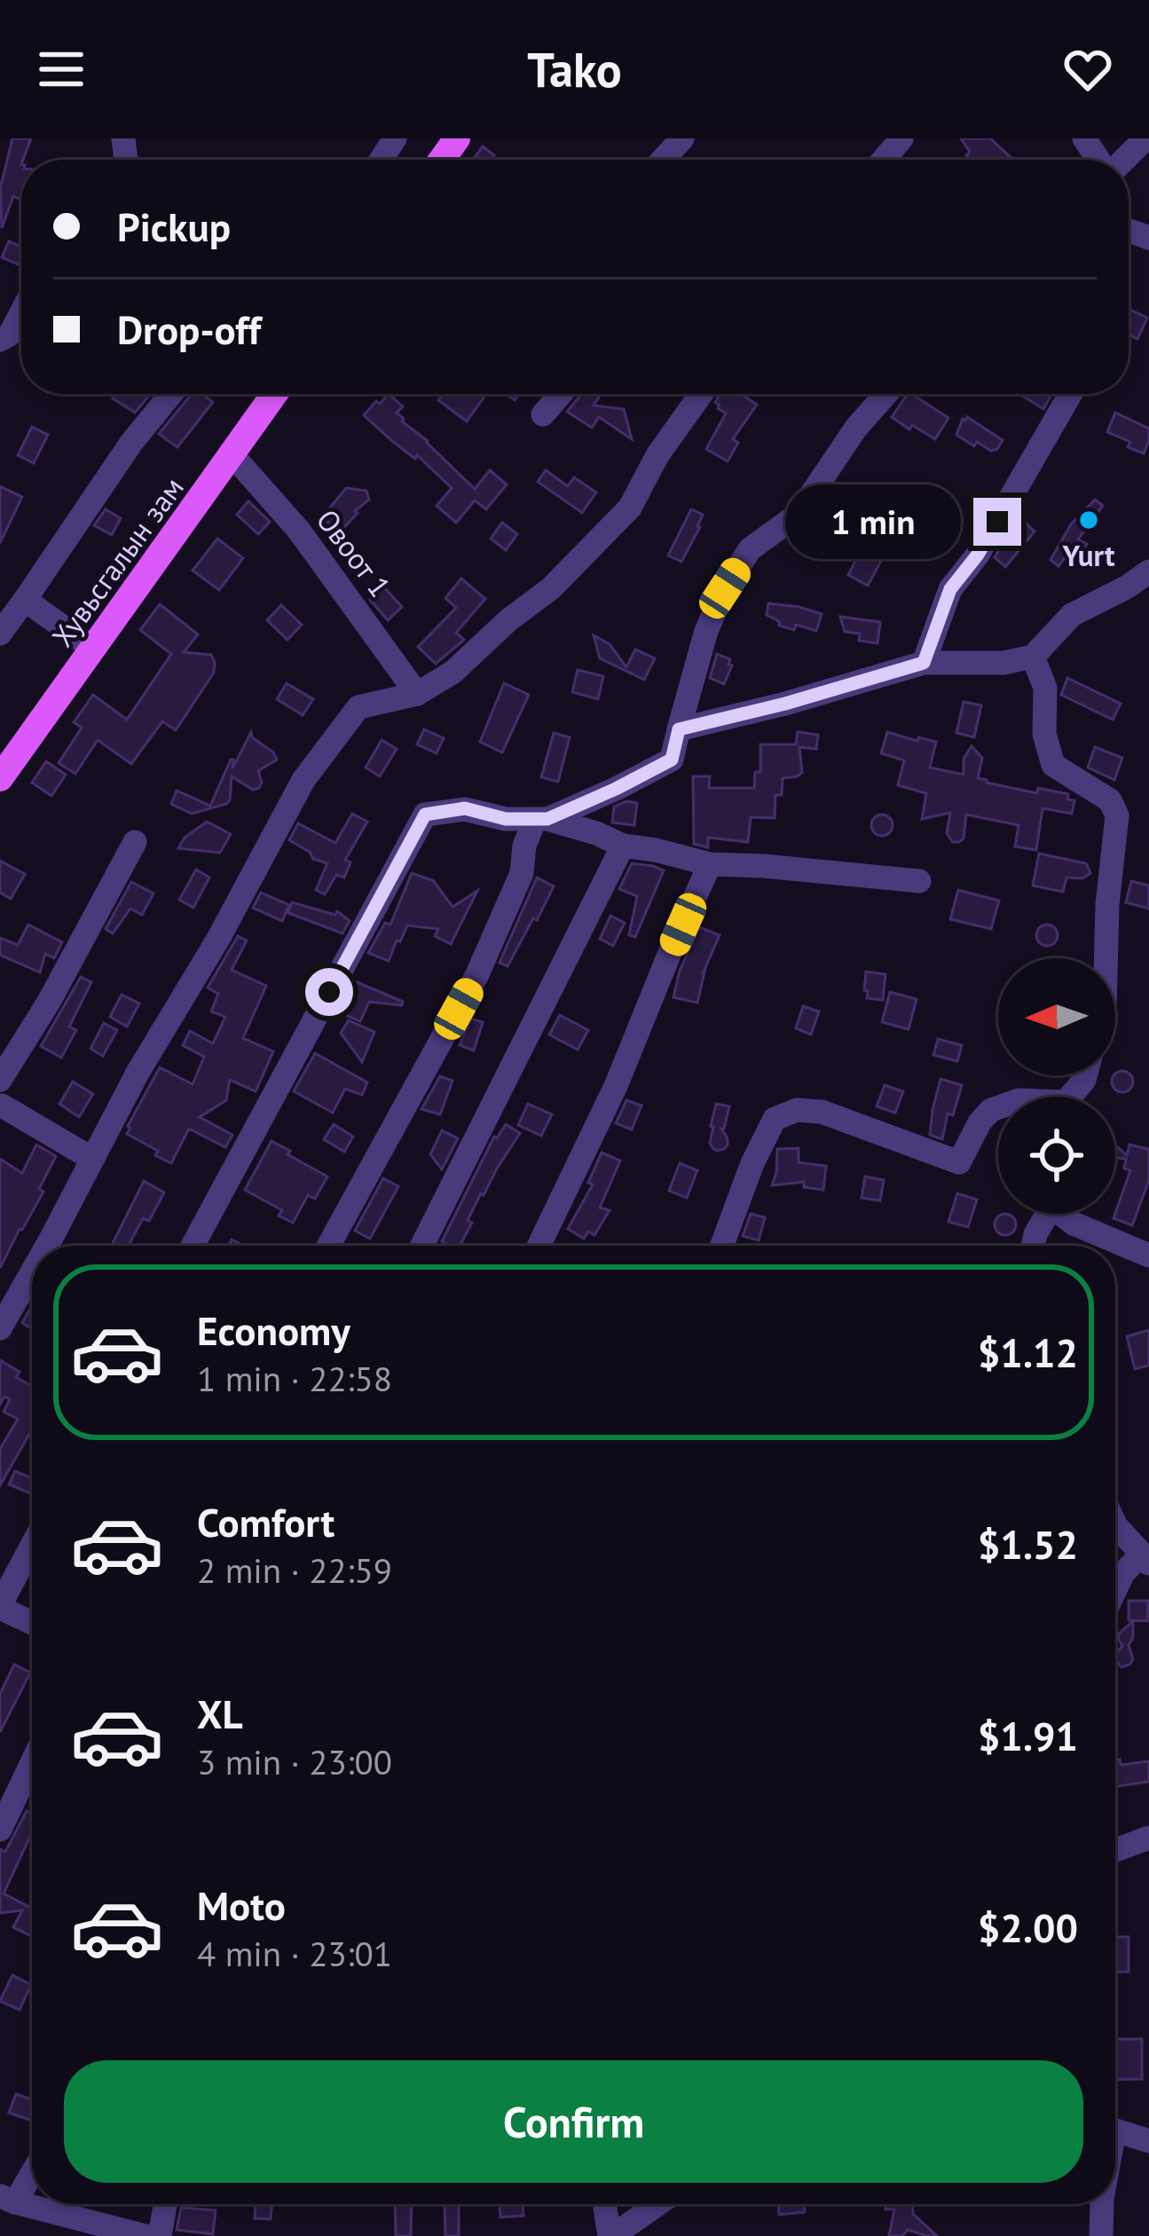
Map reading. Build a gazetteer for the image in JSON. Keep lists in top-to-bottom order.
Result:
{
  "streets": {
    "main road": ["Хувьсгалын зам"],
    "street": ["Овоот 1"]
  },
  "crossings": [
    ["Овоот 1", "Хувьсгалын зам"]
  ],
  "places": ["Yurt"],
  "north": "left",
  "page": {
    "header": "Tako",
    "banner": ["Pickup", "Drop-off"],
    "bubble": "1 min",
    "list": [
      {
        "name": "Economy",
        "note": "1 min · 22:58",
        "value": "$1.12"
      },
      {
        "name": "Comfort",
        "note": "2 min · 22:59",
        "value": "$1.52"
      },
      {
        "name": "XL",
        "note": "3 min · 23:00",
        "value": "$1.91"
      },
      {
        "name": "Moto",
        "note": "4 min · 23:01",
        "value": "$2.00"
      }
    ],
    "buttons": "Confirm"
  }
}
